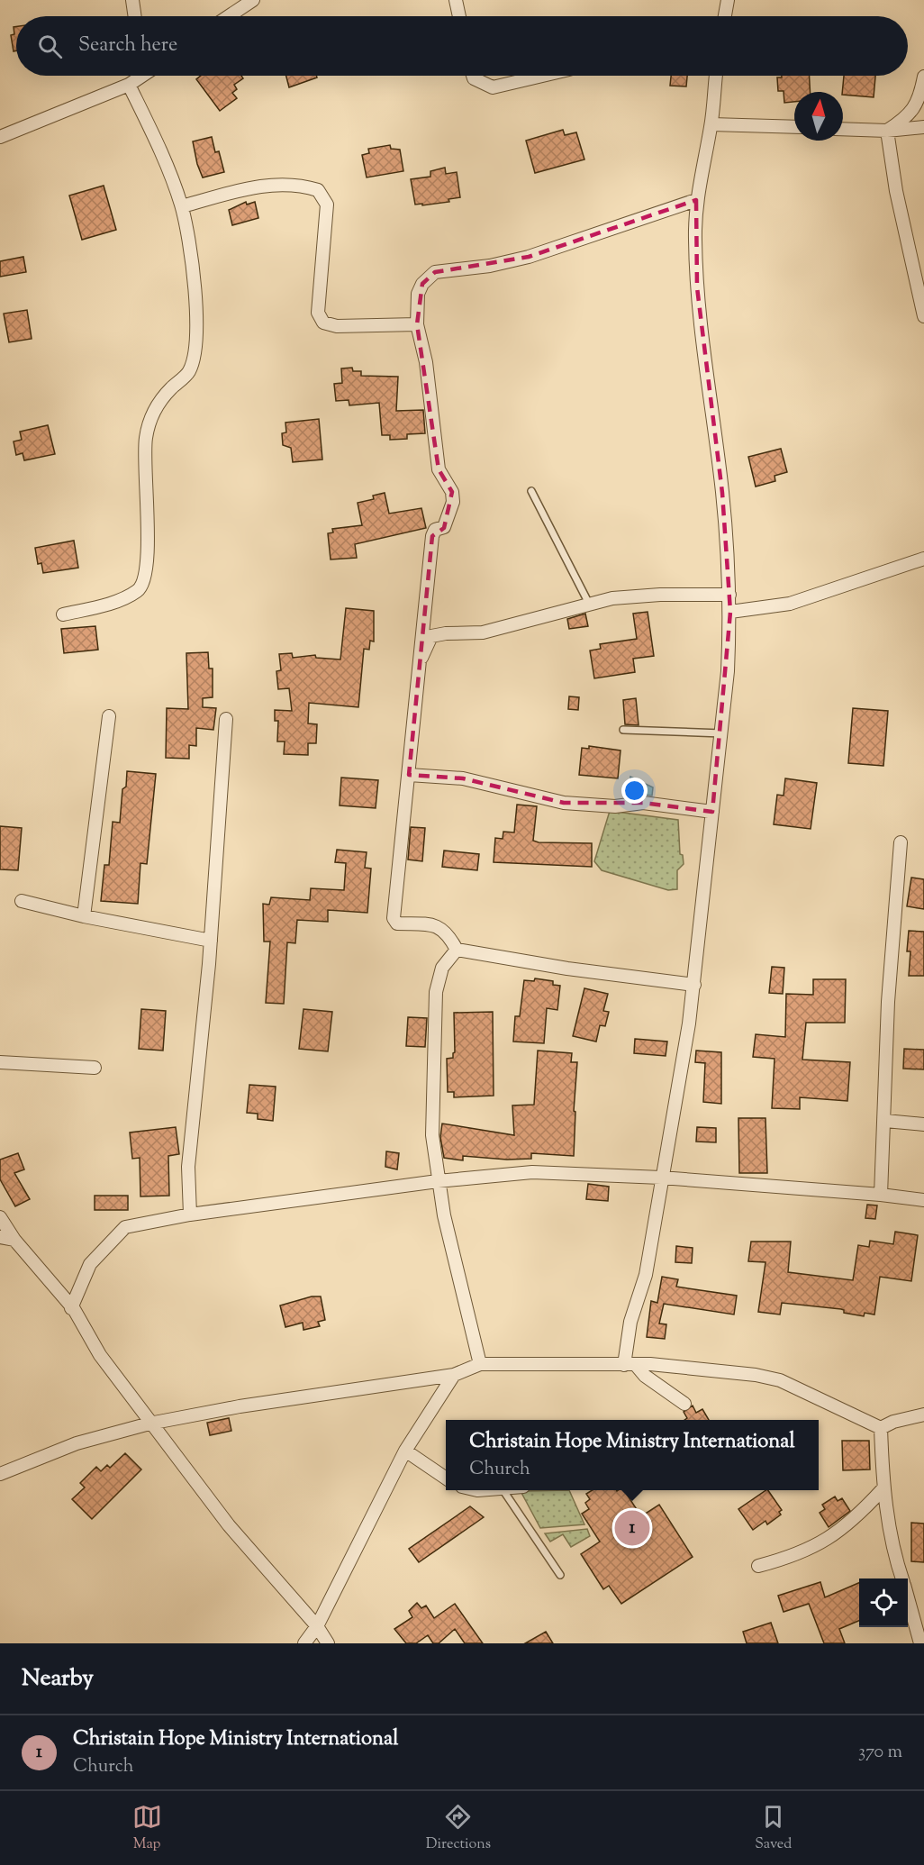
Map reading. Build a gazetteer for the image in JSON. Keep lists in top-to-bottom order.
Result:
{
  "north": "top",
  "page": {
    "search": "Search here",
    "popup": ["Christain Hope Ministry International", "Church"],
    "pins": "1",
    "heading": "Nearby",
    "list": [
      {
        "mark": "1",
        "name": "Christain Hope Ministry International",
        "note": "Church",
        "value": "370 m"
      }
    ],
    "nav": ["Map", "Directions", "Saved"]
  }
}
